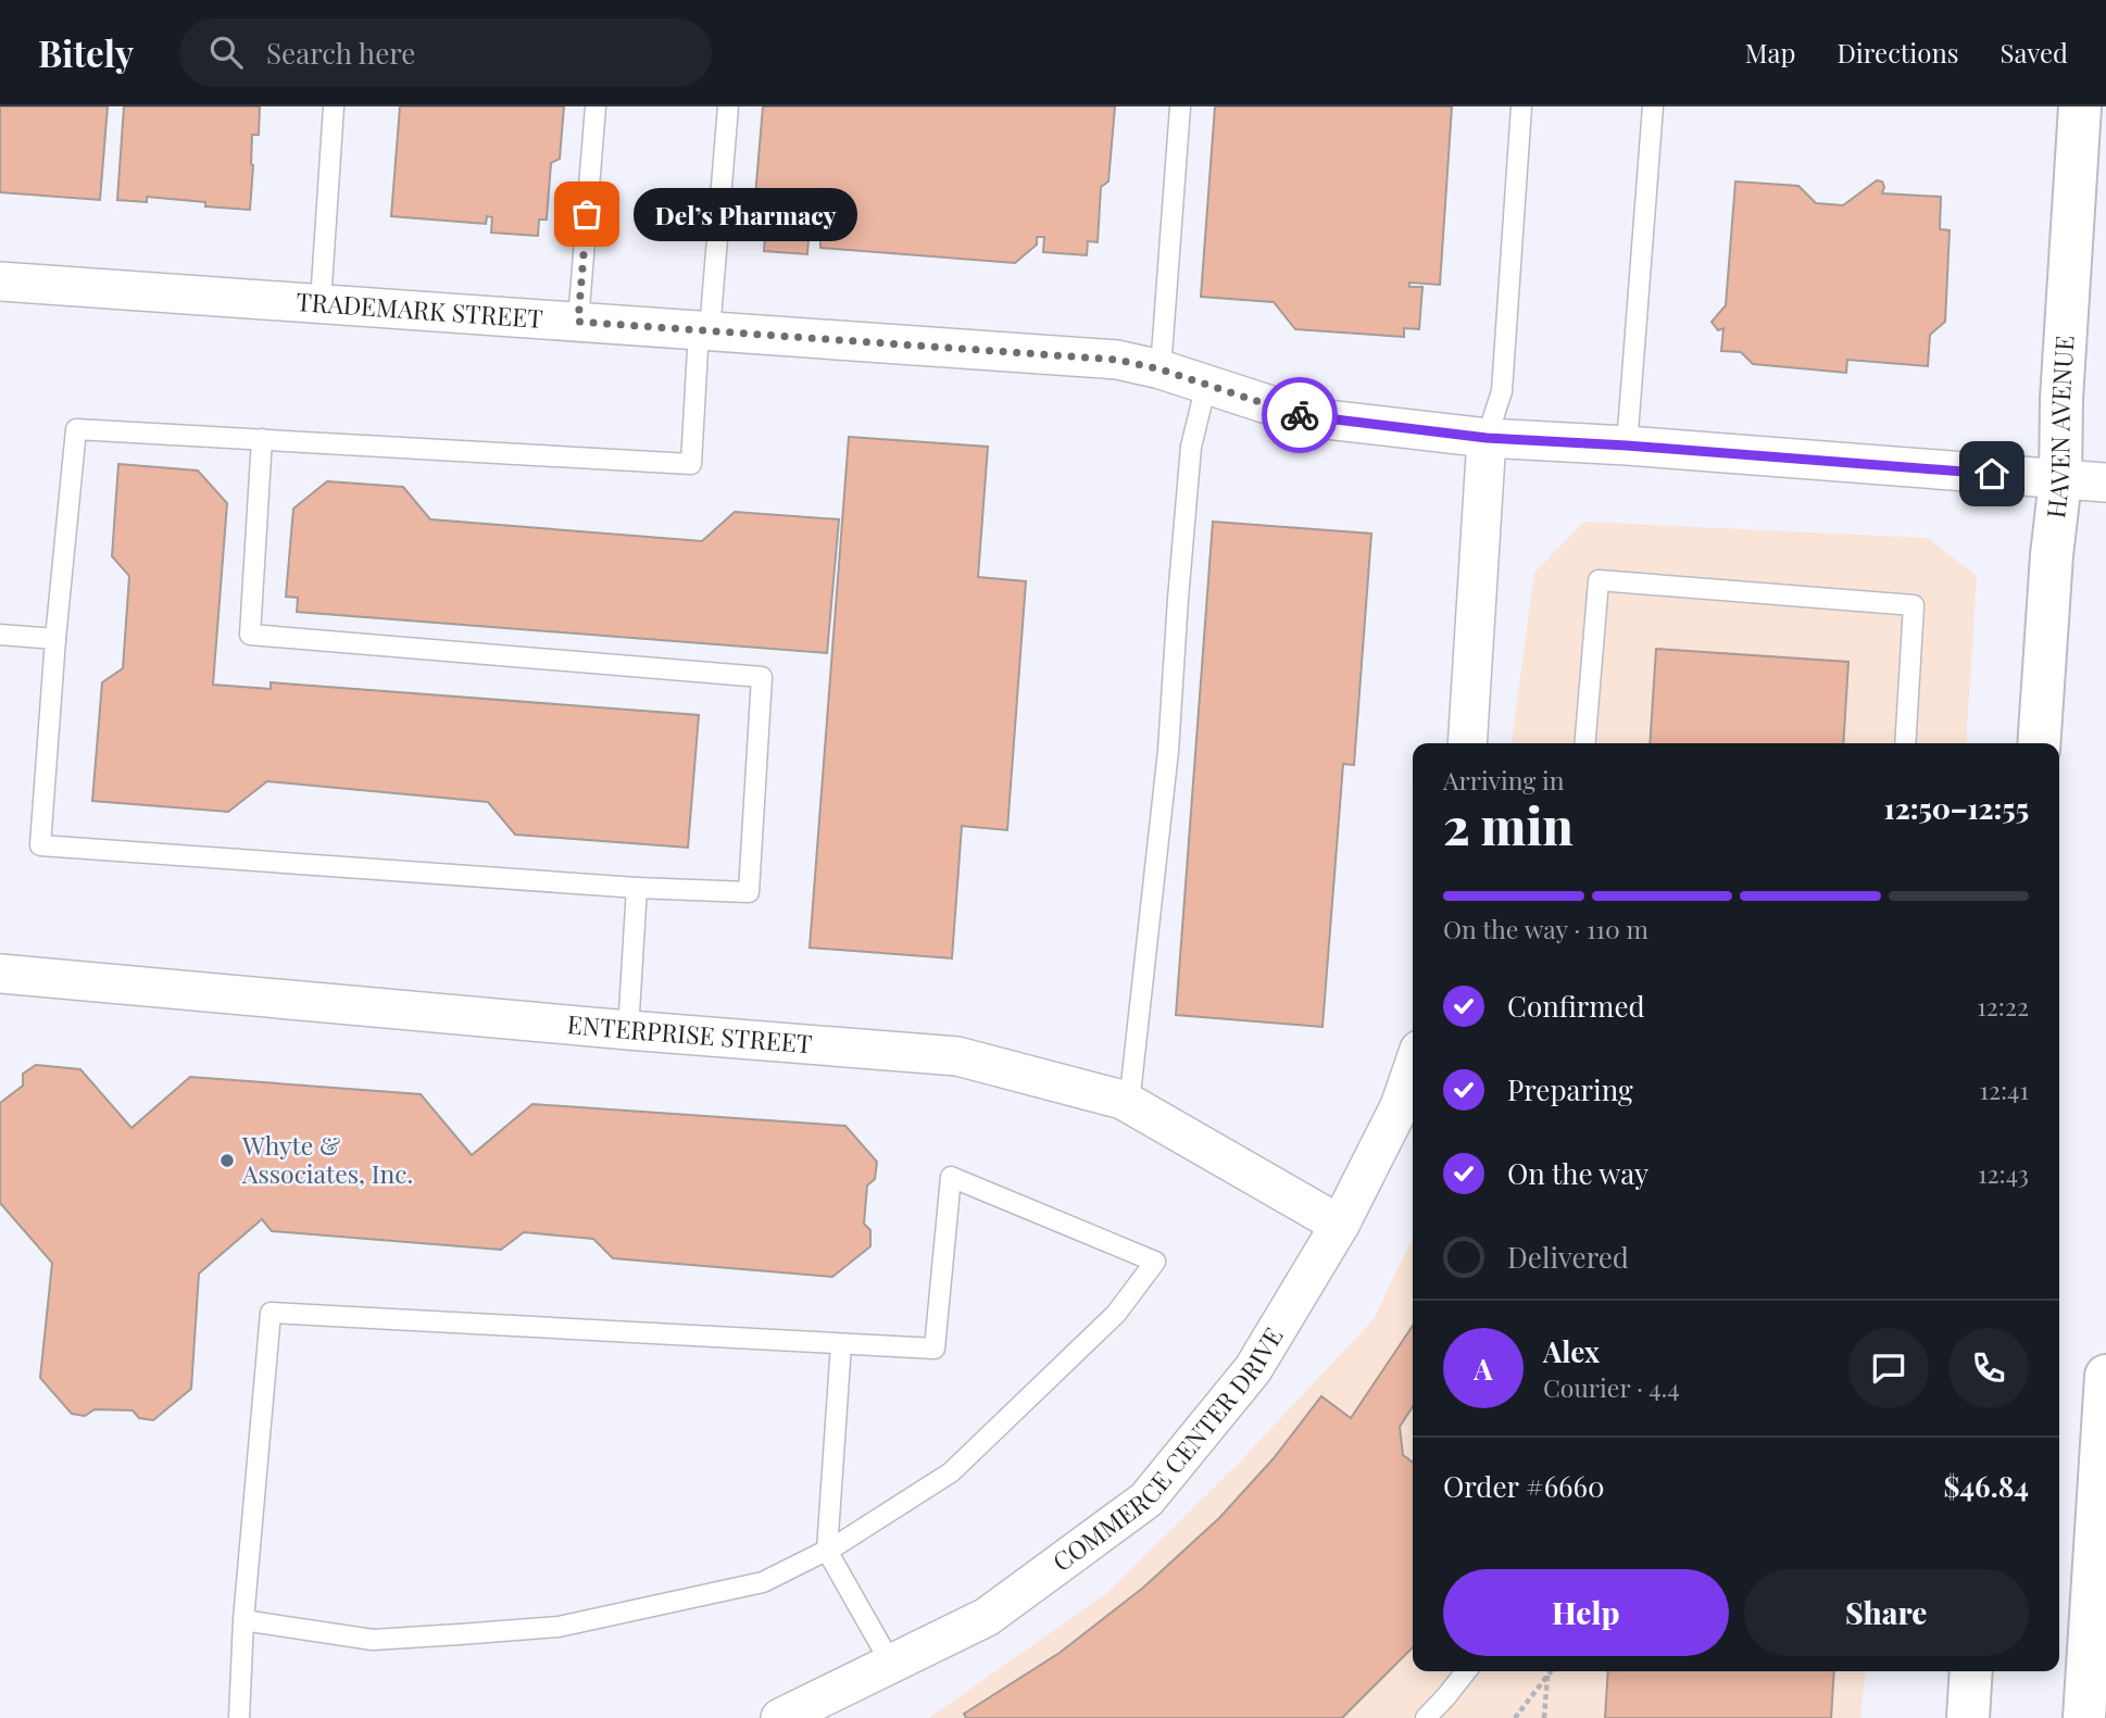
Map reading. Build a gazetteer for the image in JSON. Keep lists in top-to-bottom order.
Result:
{
  "streets": {
    "main road": ["HAVEN AVENUE"],
    "street": ["TRADEMARK STREET", "ENTERPRISE STREET", "COMMERCE CENTER DRIVE"]
  },
  "crossings": [
    ["TRADEMARK STREET", "HAVEN AVENUE"],
    ["ENTERPRISE STREET", "COMMERCE CENTER DRIVE"]
  ],
  "places": ["Del’s Pharmacy", "Whyte & Associates, Inc."],
  "page": {
    "header": "Bitely",
    "search": "Search here",
    "nav": ["Map", "Directions", "Saved"],
    "bubble": "Del’s Pharmacy",
    "heading": ["2 min", "Arriving in", "12:50–12:55"],
    "panel": [
      "Alex",
      "Courier · 4.4",
      "Order #6660",
      "$46.84"
    ],
    "bar": "On the way · 110 m",
    "list": [
      ["Confirmed", "12:22"],
      ["Preparing", "12:41"],
      ["On the way", "12:43"],
      "Delivered"
    ],
    "round": "A",
    "buttons": ["Help", "Share"]
  }
}
